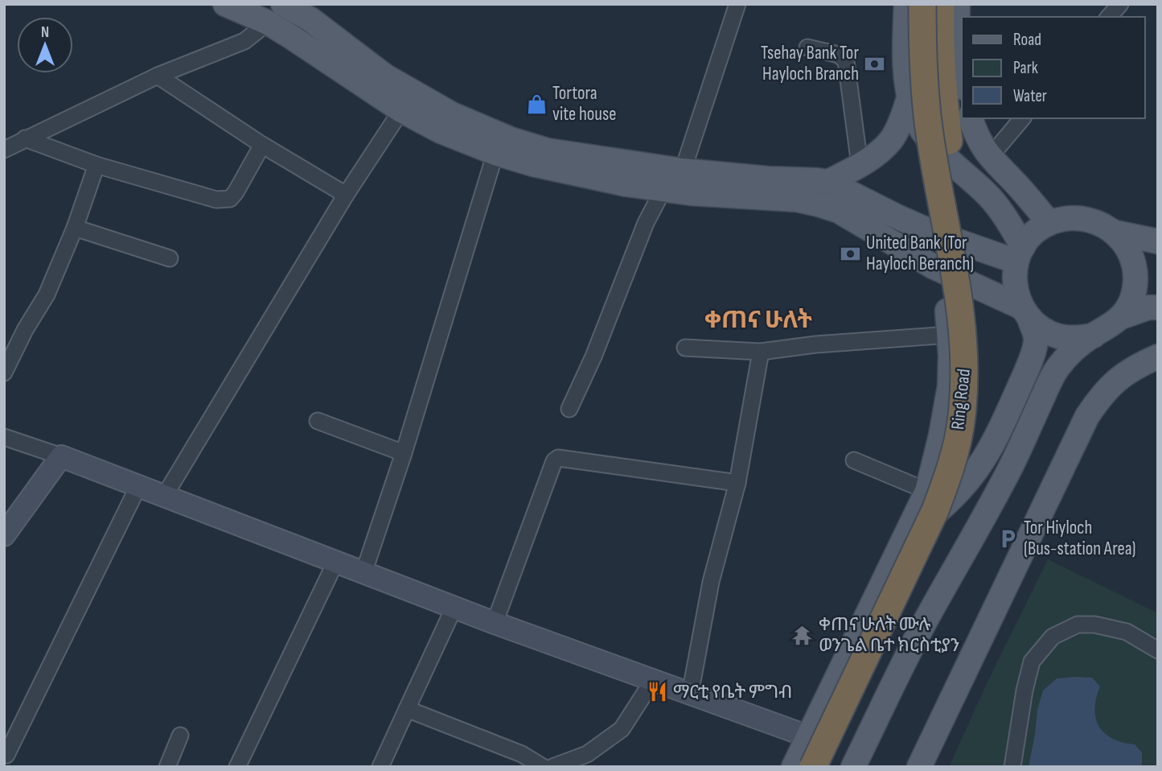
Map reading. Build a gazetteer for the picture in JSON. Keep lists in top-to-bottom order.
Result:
{
  "streets": {
    "highway": ["Ring Road"]
  },
  "districts": ["ቀጠና ሁለት"],
  "places": {
    "bank": ["Tsehay Bank Tor Hayloch Branch", "United Bank (Tor Hayloch Beranch)"],
    "shop": ["Tortora vite house"],
    "parking": ["Tor Hiyloch (Bus-station Area)"],
    "temple": ["ቀጠና ሁለት ሙሉ ወንጌል ቤተ ክርስቲያን"],
    "restaurant": ["ማርቲ የቤት ምግብ"]
  },
  "legend": ["Road", "Park", "Water"],
  "north": "top"
}
